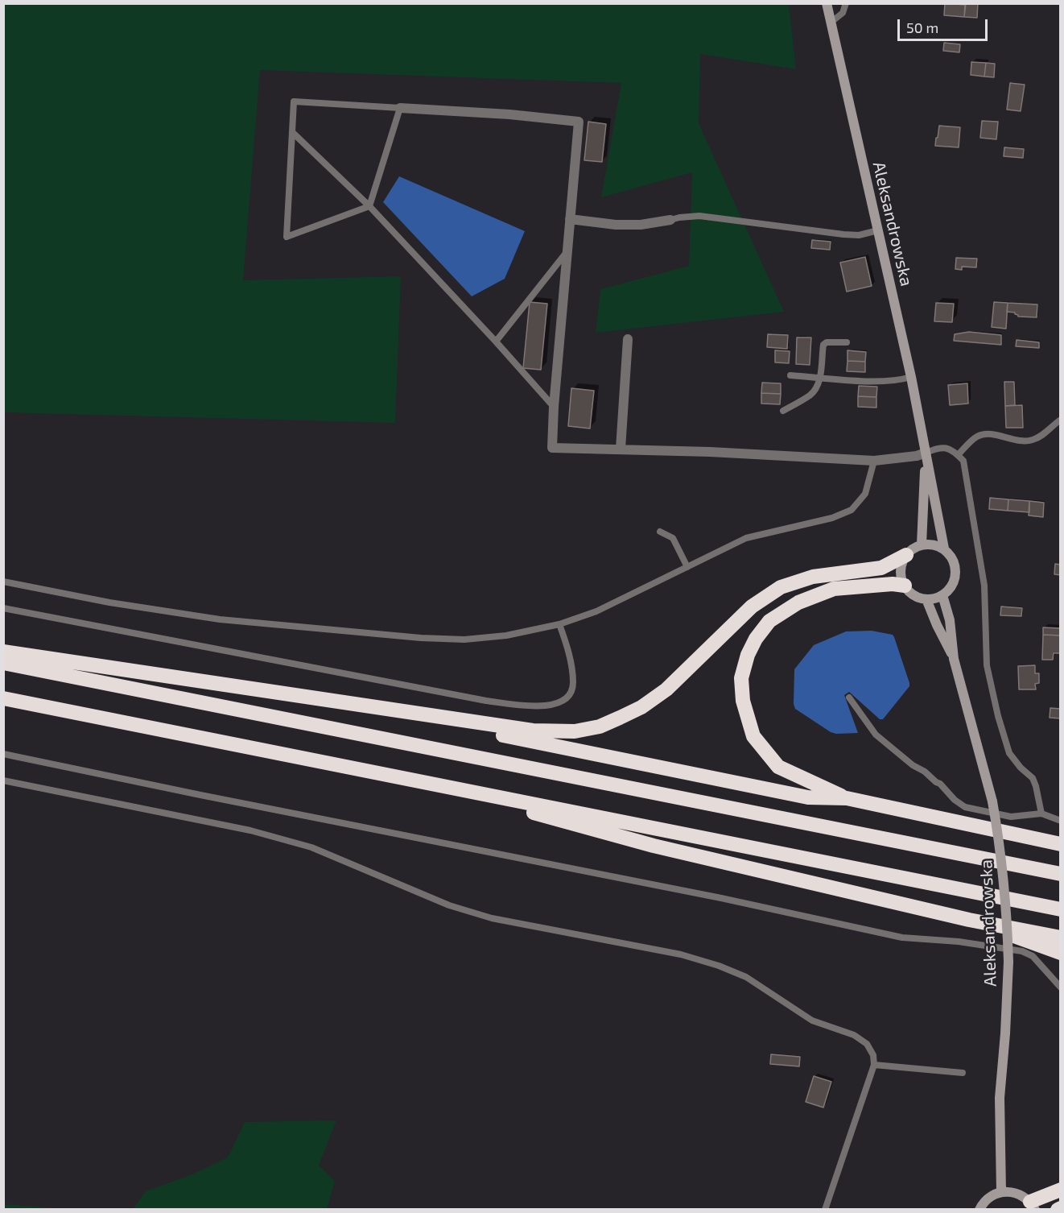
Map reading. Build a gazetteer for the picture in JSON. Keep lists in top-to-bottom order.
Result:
{
  "streets": {
    "main road": ["Aleksandrowska"]
  },
  "scale_bar": "50 m"
}
